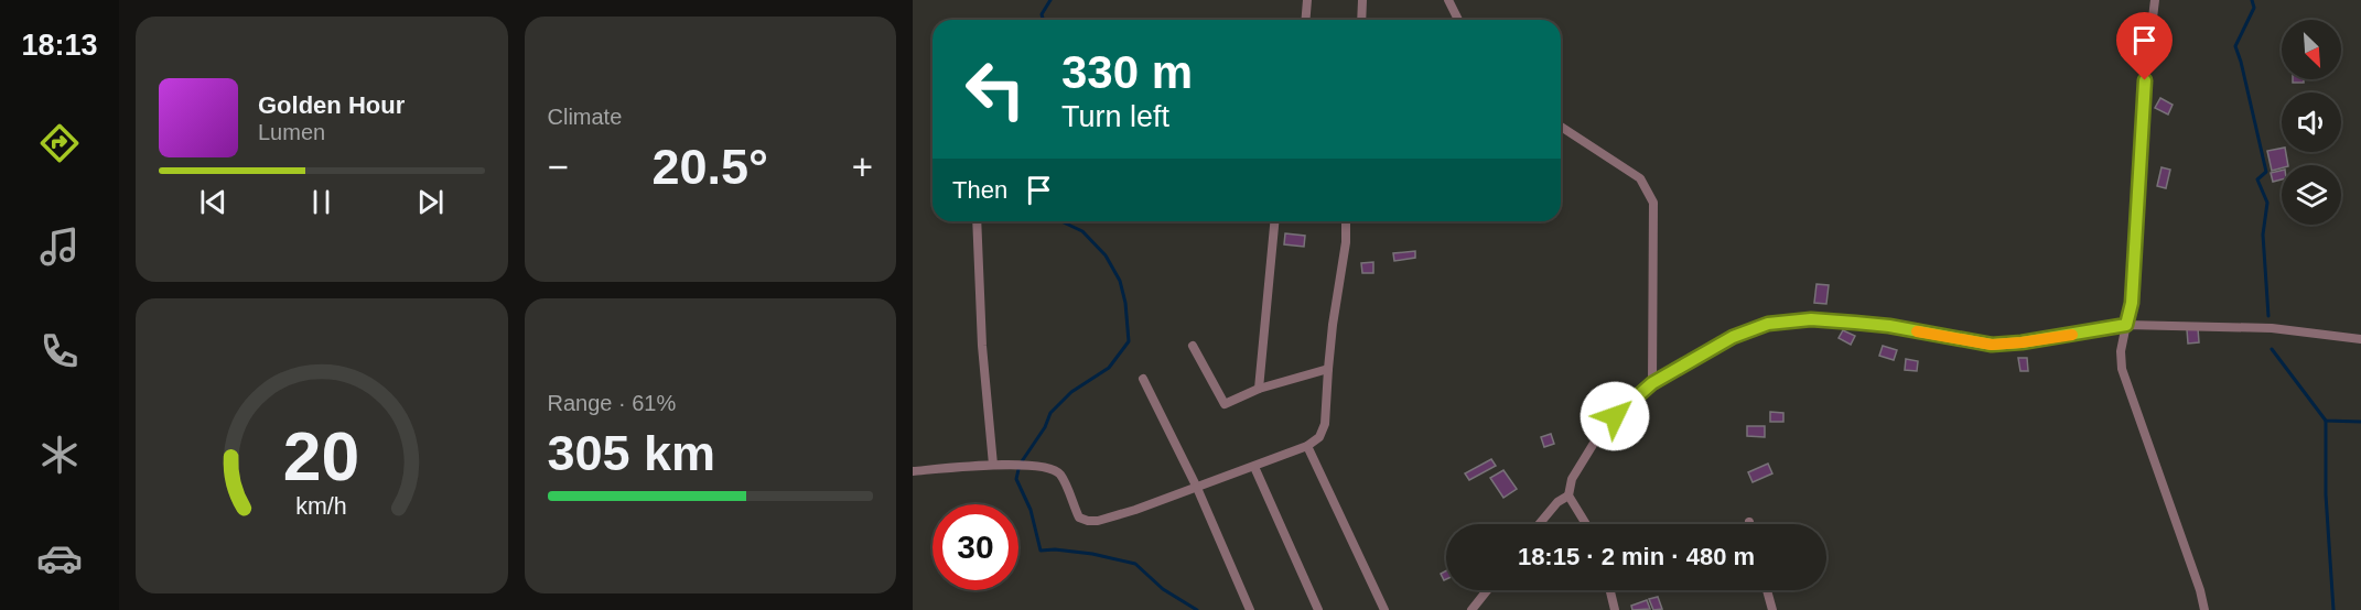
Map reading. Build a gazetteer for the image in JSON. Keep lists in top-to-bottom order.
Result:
{
  "north": "bottom right",
  "page": {
    "tabs": "18:13",
    "tile": [
      "Climate",
      ["Range · 61%", "305 km"]
    ],
    "turn": ["330 m", "Turn left"],
    "song": ["Golden Hour", "Lumen"],
    "heat": ["−", "20.5°", "+"],
    "then": "Then",
    "limit": "30",
    "trip": "18:15 · 2 min · 480 m",
    "gauge": ["20", "km/h"]
  }
}
